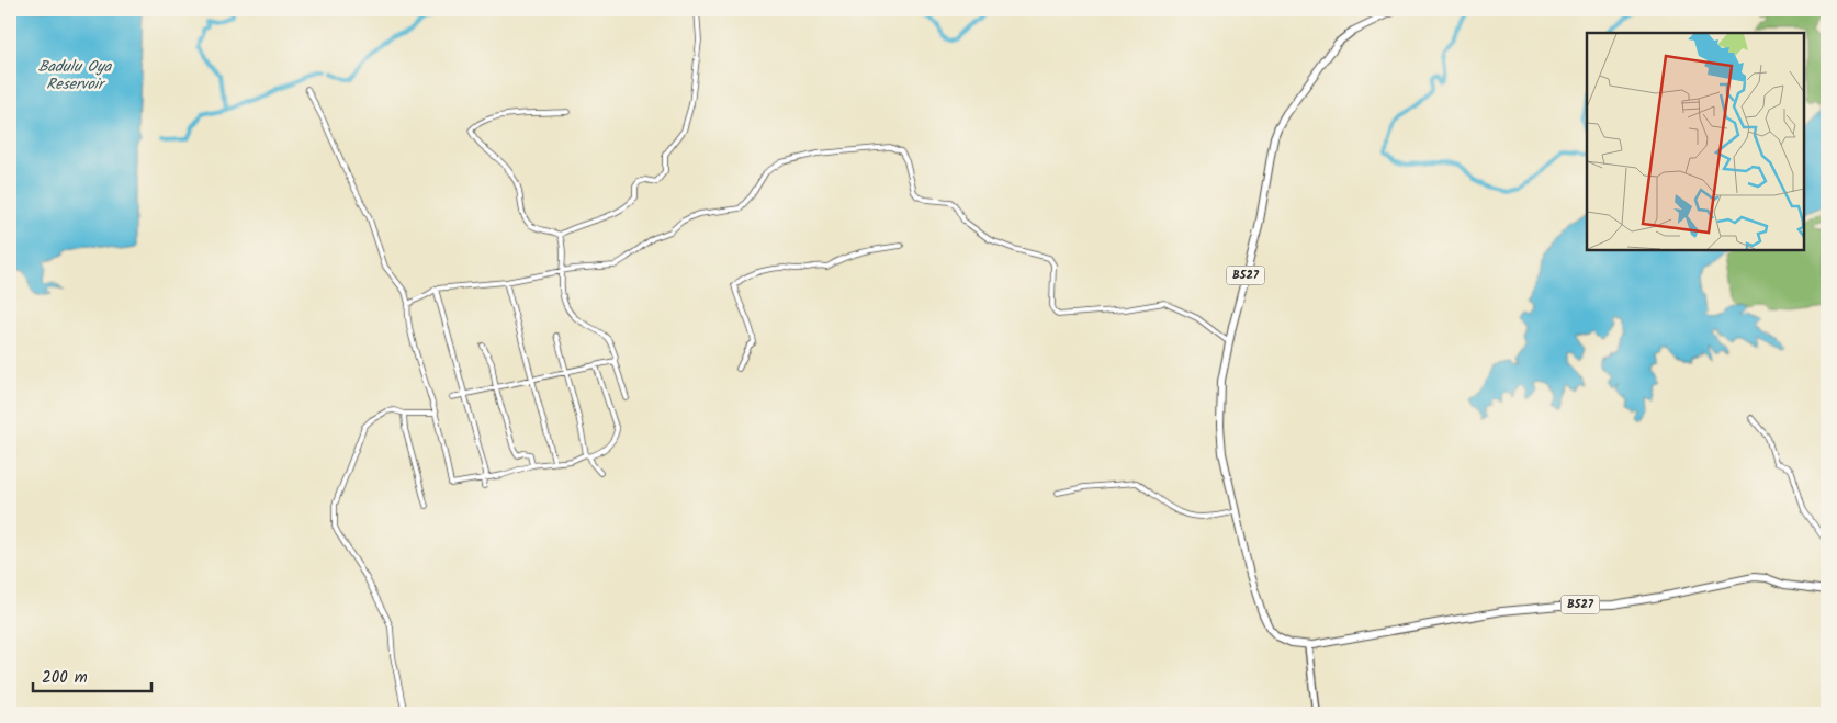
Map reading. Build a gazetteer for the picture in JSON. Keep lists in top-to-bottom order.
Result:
{
  "streets": {
    "main road": ["B527"]
  },
  "water": ["Badulu Oya Reservoir"],
  "scale_bar": "200 m"
}
